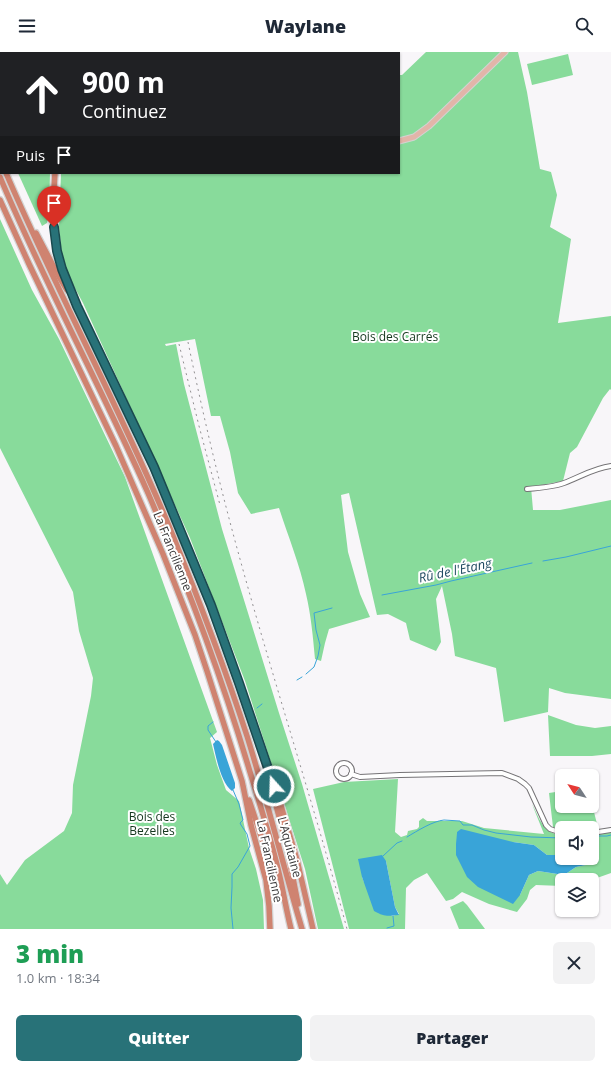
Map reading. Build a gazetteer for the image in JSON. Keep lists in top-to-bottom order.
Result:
{
  "streets": {
    "highway": ["La Francilienne", "L'Aquitaine"]
  },
  "water": ["Rû de l'Étang"],
  "parks": ["Bois des Carrés", "Bois des Bezelles"],
  "north": "top left",
  "page": {
    "header": "Waylane",
    "turn": ["900 m", "Continuez"],
    "then": "Puis",
    "heading": ["3 min", "1.0 km · 18:34"],
    "buttons": ["Quitter", "Partager"]
  }
}
